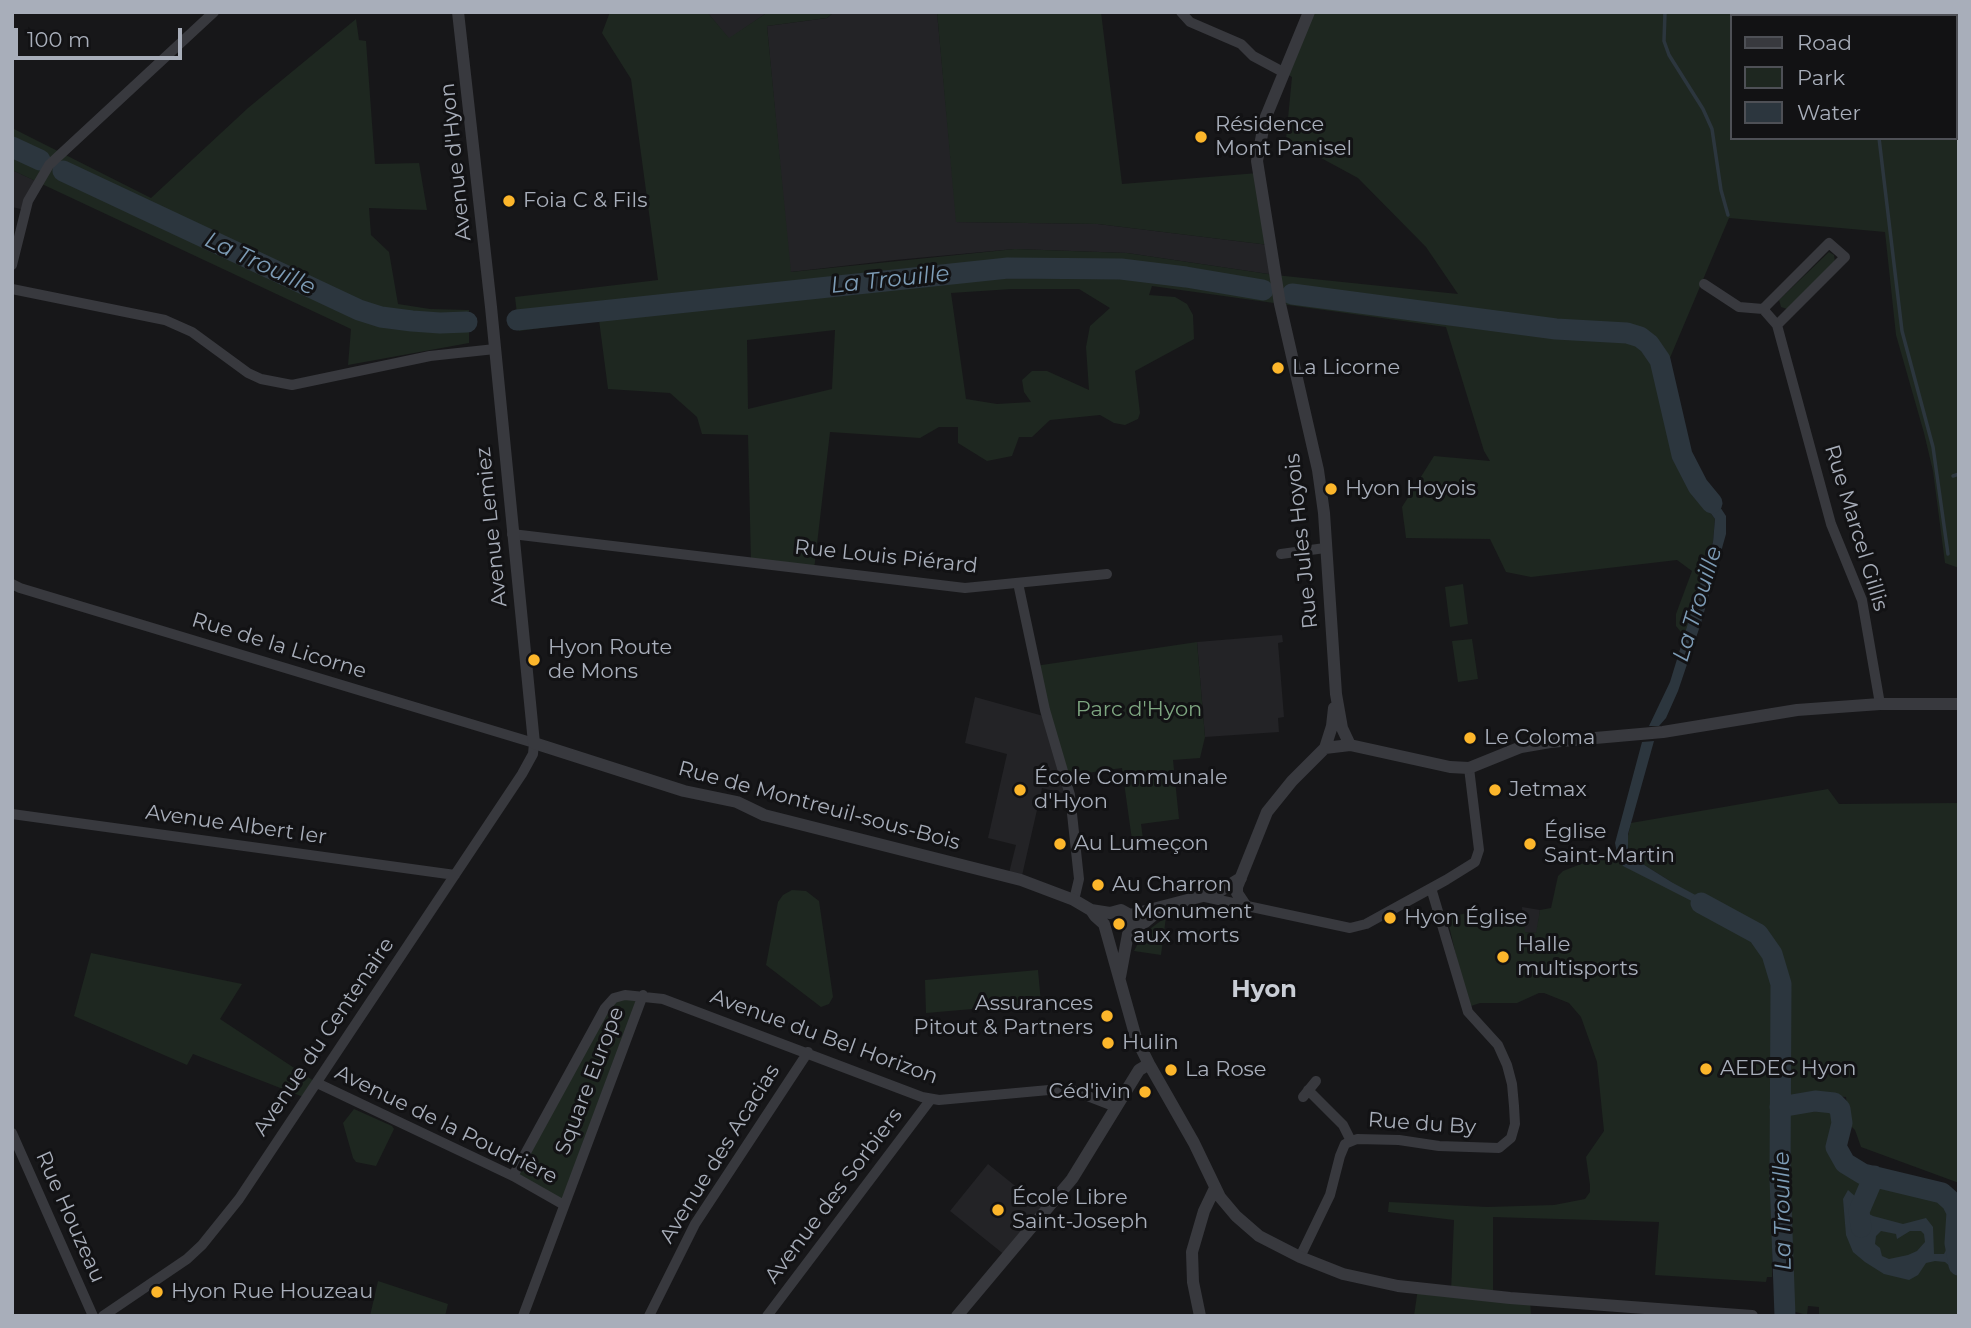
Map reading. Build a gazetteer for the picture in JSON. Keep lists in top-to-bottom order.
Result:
{
  "streets": {
    "street": [
      "Avenue d'Hyon",
      "Avenue Lemiez",
      "Rue Marcel Gillis",
      "Rue Jules Hoyois",
      "Rue Louis Piérard",
      "Rue de la Licorne",
      "Rue de Montreuil-sous-Bois",
      "Avenue Albert Ier",
      "Avenue du Centenaire",
      "Avenue du Bel Horizon",
      "Square Europe",
      "Rue du By",
      "Avenue de la Poudrière",
      "Avenue des Acacias",
      "Avenue des Sorbiers",
      "Rue Houzeau"
    ]
  },
  "crossings": [
    ["Avenue d'Hyon", "Avenue Lemiez"],
    ["Avenue Lemiez", "Rue Louis Piérard"],
    ["Avenue Lemiez", "Rue de la Licorne"],
    ["Avenue Lemiez", "Rue de Montreuil-sous-Bois"],
    ["Avenue Lemiez", "Avenue du Centenaire"],
    ["Rue de la Licorne", "Rue de Montreuil-sous-Bois"],
    ["Rue de la Licorne", "Avenue du Centenaire"],
    ["Rue de Montreuil-sous-Bois", "Avenue du Centenaire"],
    ["Avenue Albert Ier", "Avenue du Centenaire"],
    ["Avenue du Centenaire", "Avenue de la Poudrière"],
    ["Avenue du Bel Horizon", "Square Europe"],
    ["Avenue du Bel Horizon", "Avenue des Acacias"],
    ["Avenue du Bel Horizon", "Avenue des Sorbiers"],
    ["Square Europe", "Avenue de la Poudrière"]
  ],
  "districts": ["Hyon"],
  "water": ["La Trouille"],
  "parks": ["Parc d'Hyon"],
  "places": [
    "Résidence Mont Panisel",
    "Foia C & Fils",
    "La Licorne",
    "Hyon Hoyois",
    "Hyon Route de Mons",
    "Le Coloma",
    "École Communale d'Hyon",
    "Jetmax",
    "Au Lumeçon",
    "Église Saint-Martin",
    "Au Charron",
    "Hyon Église",
    "Monument aux morts",
    "Halle multisports",
    "Assurances Pitout & Partners",
    "Hulin",
    "AEDEC Hyon",
    "La Rose",
    "Céd'ivin",
    "École Libre Saint-Joseph",
    "Hyon Rue Houzeau"
  ],
  "legend": ["Road", "Park", "Water"],
  "scale_bar": "100 m"
}
